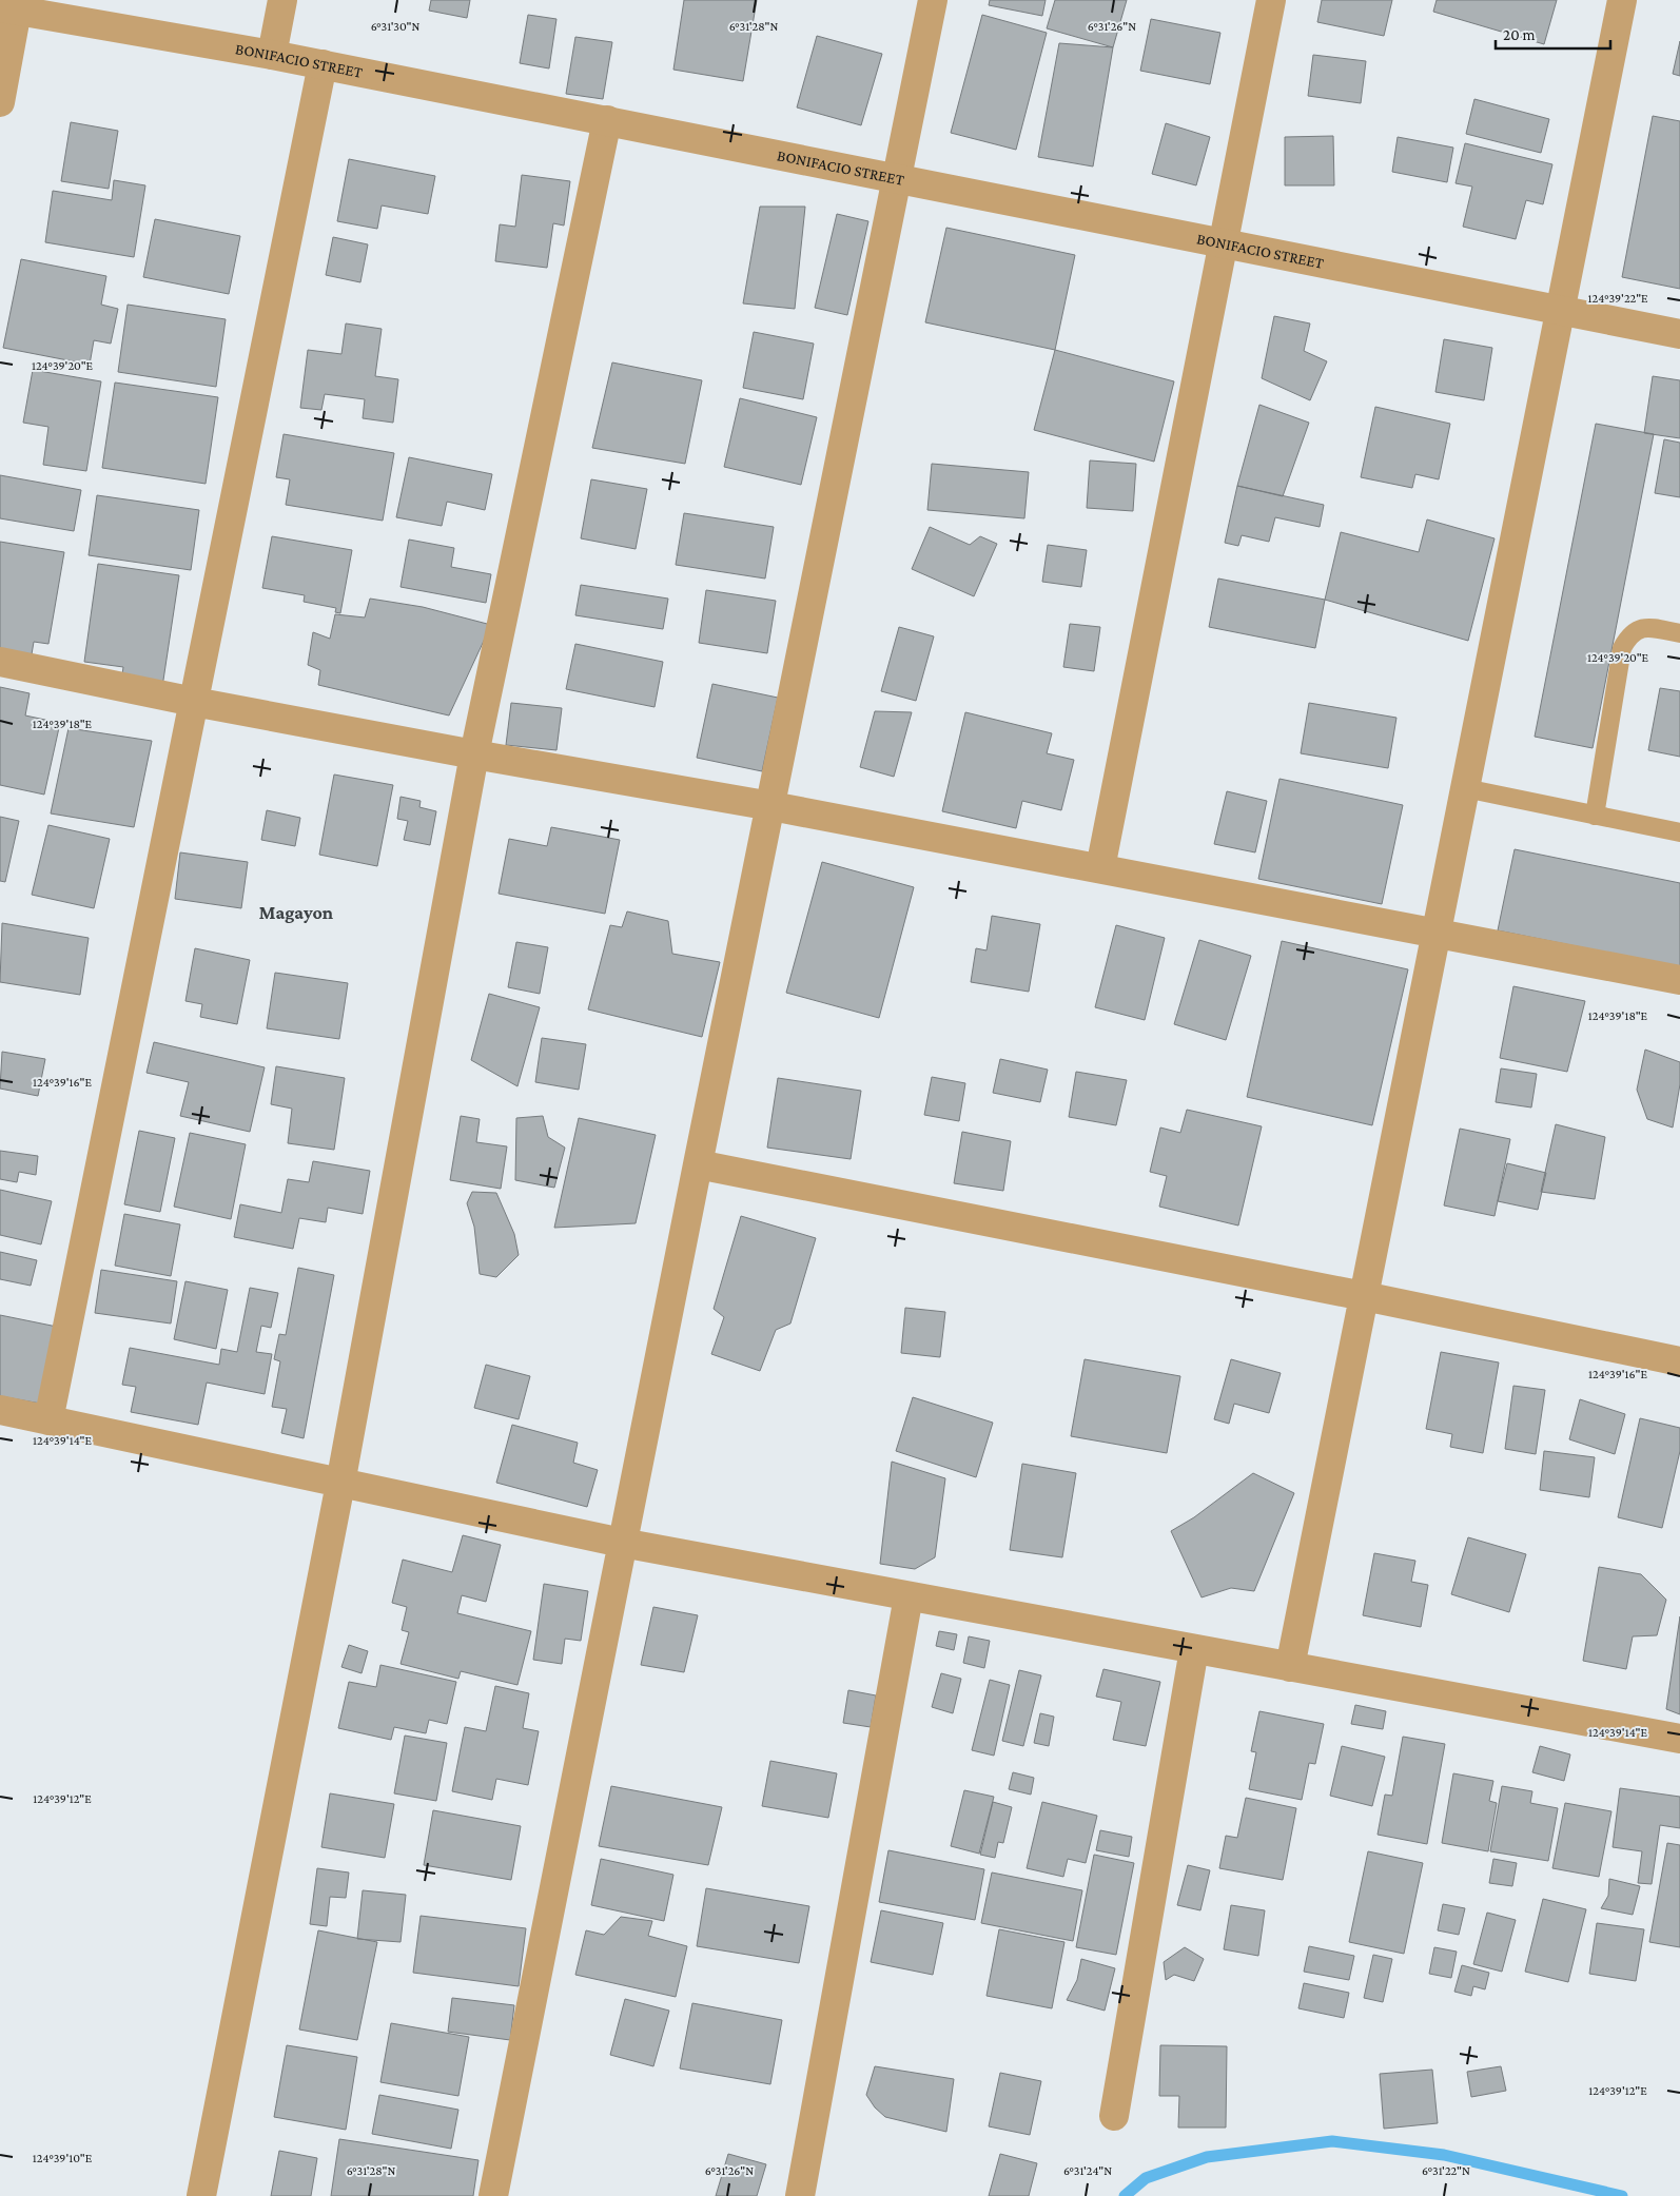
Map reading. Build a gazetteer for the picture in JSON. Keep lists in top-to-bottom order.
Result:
{
  "streets": {
    "street": ["BONIFACIO STREET"]
  },
  "districts": ["Magayon"],
  "scale_bar": "20 m",
  "coordinates": [
    "6°31'26\"N",
    "6°31'30\"N",
    "6°31'28\"N",
    "124°39'22\"E",
    "124°39'20\"E",
    "124°39'18\"E",
    "124°39'16\"E",
    "124°39'14\"E",
    "124°39'12\"E",
    "124°39'10\"E",
    "6°31'24\"N",
    "6°31'22\"N"
  ]
}
